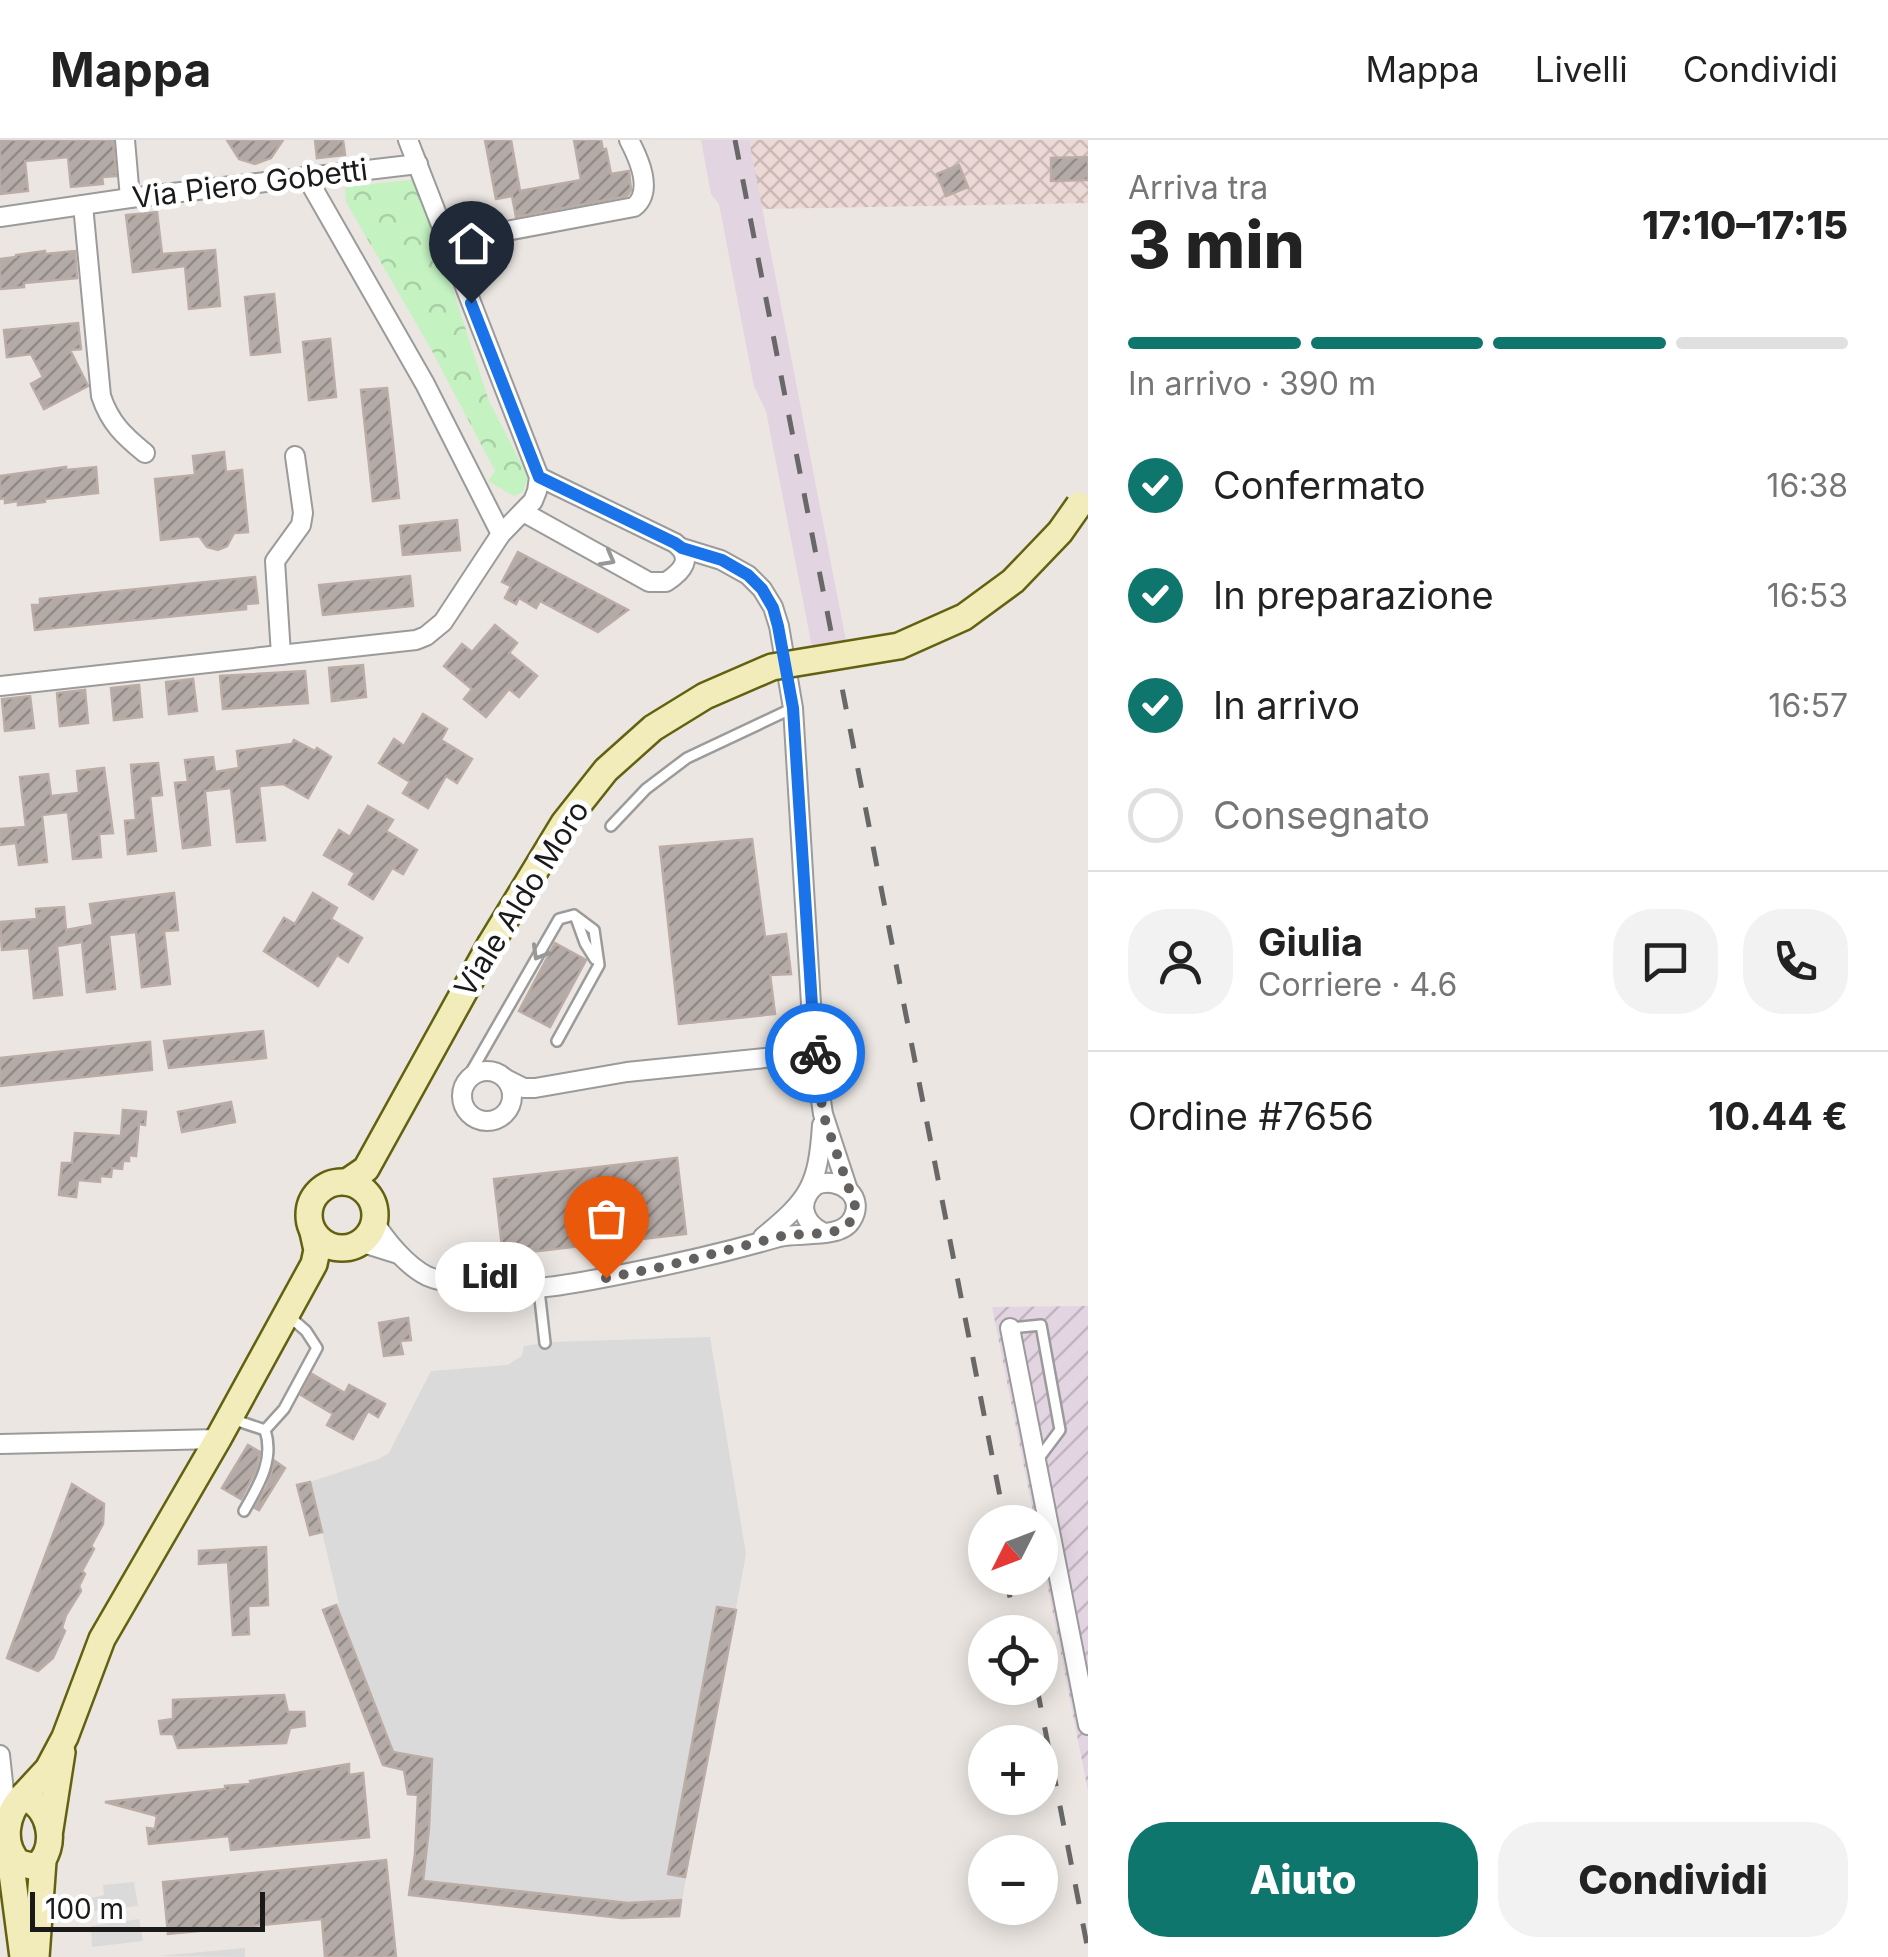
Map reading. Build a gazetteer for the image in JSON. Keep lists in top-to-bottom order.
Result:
{
  "streets": {
    "main road": ["Viale Aldo Moro"],
    "street": ["Via Piero Gobetti"]
  },
  "places": ["Lidl"],
  "scale_bar": "100 m",
  "north": "bottom left",
  "page": {
    "header": "Mappa",
    "nav": ["Mappa", "Livelli", "Condividi"],
    "heading": ["3 min", "Arriva tra", "17:10–17:15"],
    "panel": [
      "Giulia",
      "Corriere · 4.6",
      "Ordine #7656",
      "10.44 €"
    ],
    "bar": "In arrivo · 390 m",
    "list": [
      ["Confermato", "16:38"],
      ["In preparazione", "16:53"],
      ["In arrivo", "16:57"],
      "Consegnato"
    ],
    "bubble": "Lidl",
    "map_buttons": ["+", "−"],
    "buttons": ["Aiuto", "Condividi"],
    "scale": "100 m"
  }
}
